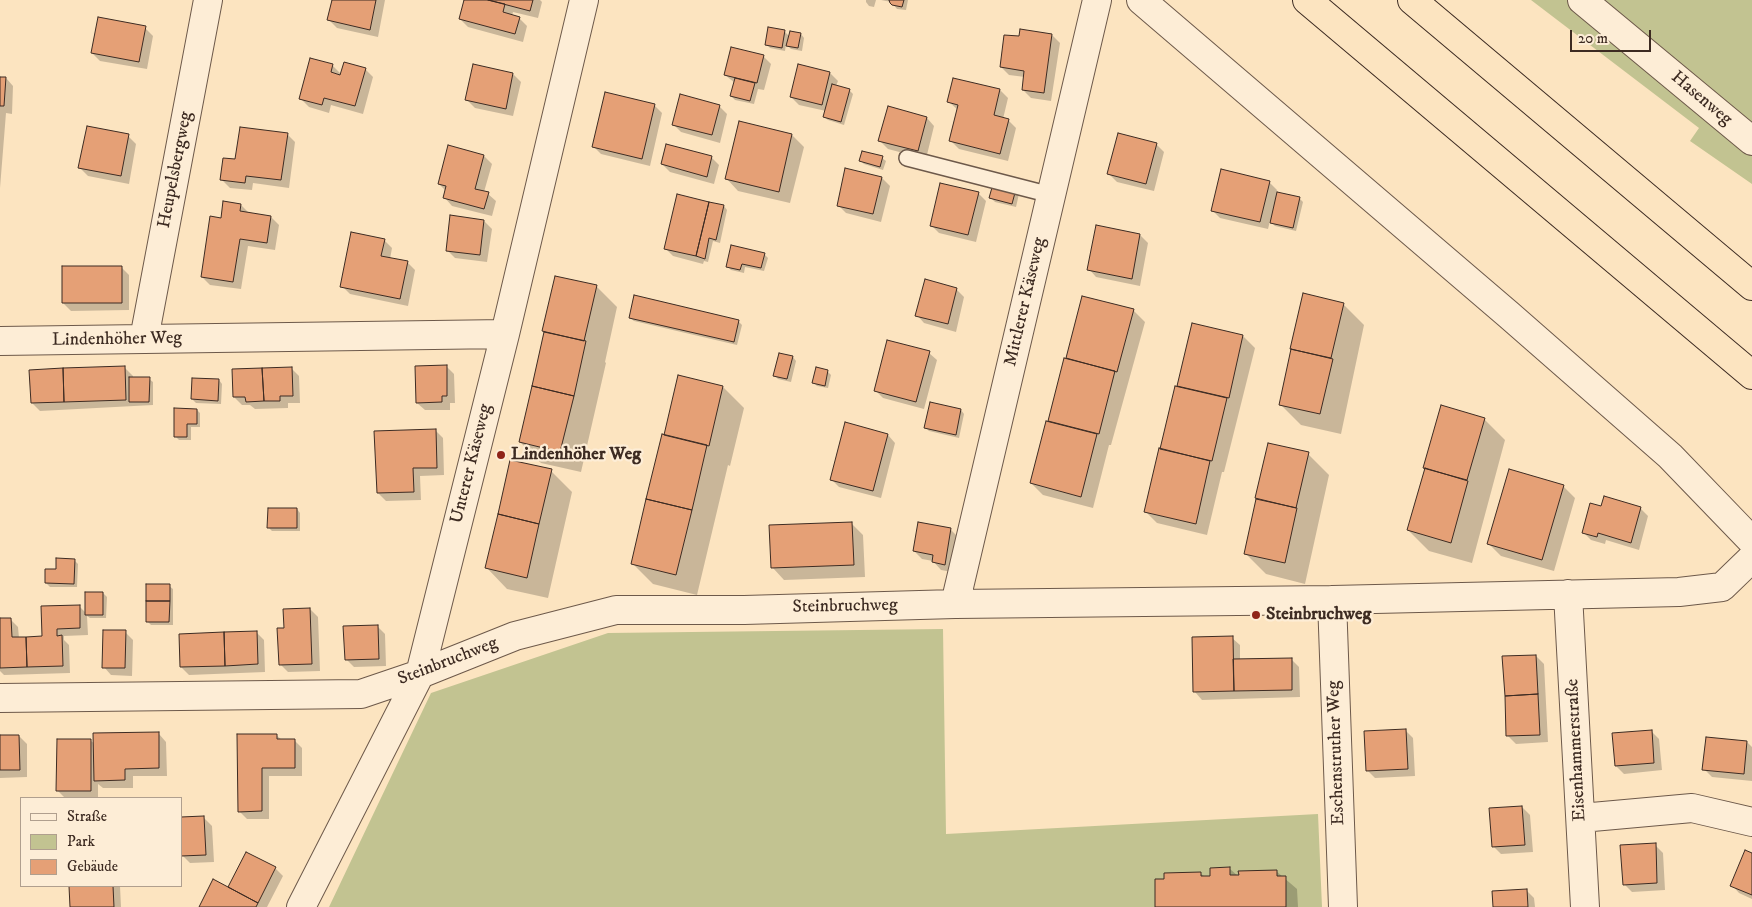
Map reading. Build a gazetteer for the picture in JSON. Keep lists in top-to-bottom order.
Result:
{
  "streets": {
    "street": [
      "Hasenweg",
      "Heupelsbergweg",
      "Mittlerer Käseweg",
      "Lindenhöher Weg",
      "Unterer Käseweg",
      "Steinbruchweg",
      "Eisenhammerstraße",
      "Eschenstruther Weg"
    ]
  },
  "crossings": [
    ["Heupelsbergweg", "Lindenhöher Weg"],
    ["Mittlerer Käseweg", "Steinbruchweg"],
    ["Lindenhöher Weg", "Unterer Käseweg"],
    ["Unterer Käseweg", "Steinbruchweg"],
    ["Steinbruchweg", "Eisenhammerstraße"],
    ["Steinbruchweg", "Eschenstruther Weg"]
  ],
  "places": ["Lindenhöher Weg", "Steinbruchweg"],
  "legend": ["Straße", "Park", "Gebäude"],
  "scale_bar": "20 m"
}
